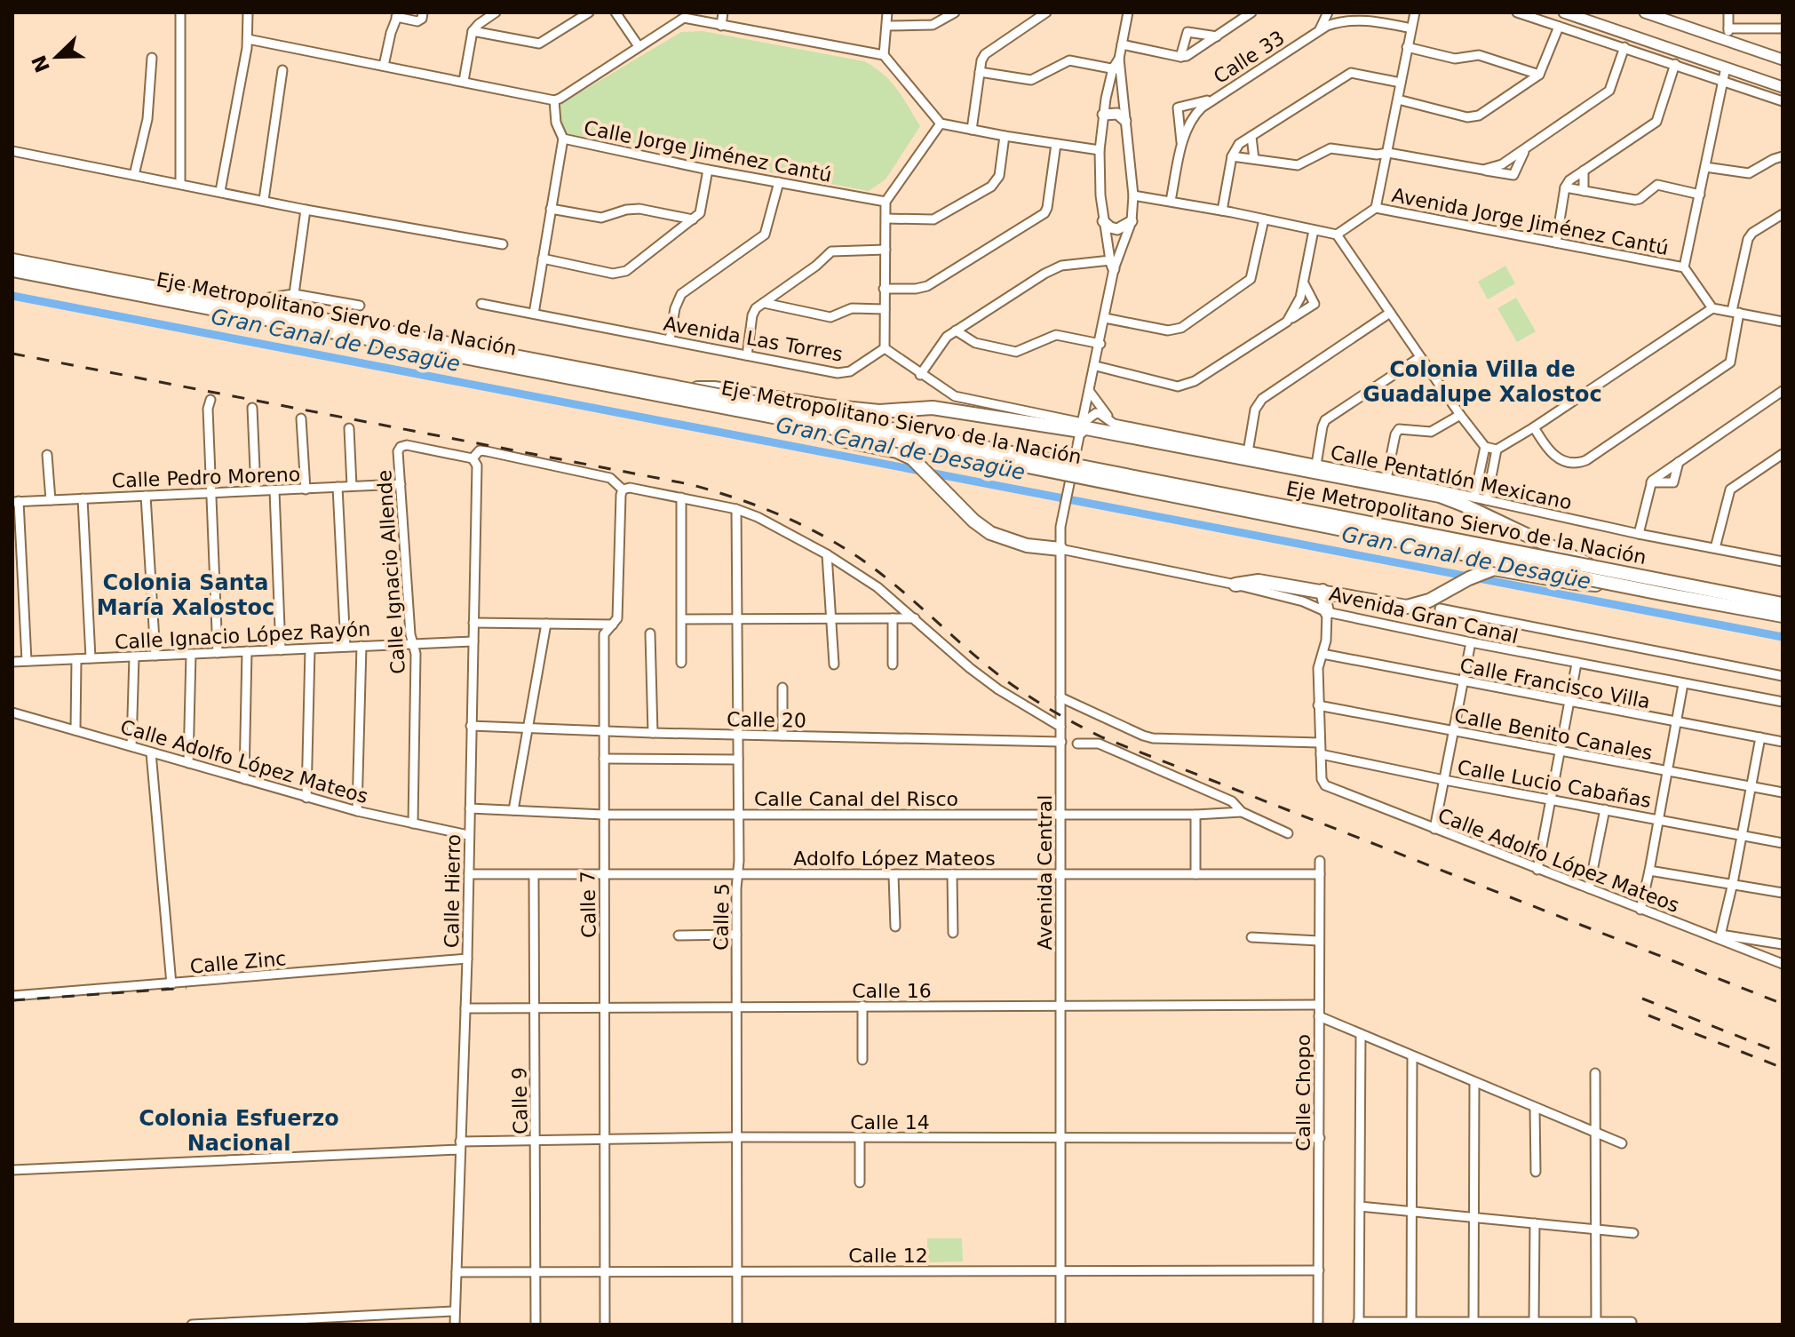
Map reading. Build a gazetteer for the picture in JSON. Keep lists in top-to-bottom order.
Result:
{
  "streets": {
    "highway": ["Eje Metropolitano Siervo de la Nación"],
    "street": [
      "Calle 33",
      "Calle Jorge Jiménez Cantú",
      "Avenida Jorge Jiménez Cantú",
      "Avenida Las Torres",
      "Calle Pedro Moreno",
      "Calle Pentatlón Mexicano",
      "Calle Ignacio Allende",
      "Avenida Gran Canal",
      "Calle Ignacio López Rayón",
      "Calle Francisco Villa",
      "Calle 20",
      "Calle Benito Canales",
      "Calle Adolfo López Mateos",
      "Calle Lucio Cabañas",
      "Calle Canal del Risco",
      "Adolfo López Mateos",
      "Avenida Central",
      "Calle Hierro",
      "Calle 7",
      "Calle 5",
      "Calle Zinc",
      "Calle 16",
      "Calle Chopo",
      "Calle 9",
      "Calle 14",
      "Calle 12"
    ]
  },
  "crossings": [
    ["Calle Pedro Moreno", "Calle Ignacio Allende"],
    ["Calle Pentatlón Mexicano", "Avenida Central"],
    ["Calle Ignacio Allende", "Calle Ignacio López Rayón"],
    ["Calle Ignacio Allende", "Calle Adolfo López Mateos"],
    ["Calle Ignacio Allende", "Calle Hierro"],
    ["Avenida Gran Canal", "Avenida Central"],
    ["Calle Ignacio López Rayón", "Calle Hierro"],
    ["Calle 20", "Avenida Central"],
    ["Calle 20", "Calle Hierro"],
    ["Calle 20", "Calle 7"],
    ["Calle 20", "Calle 5"],
    ["Calle Adolfo López Mateos", "Calle Lucio Cabañas"],
    ["Calle Adolfo López Mateos", "Calle Hierro"],
    ["Calle Canal del Risco", "Avenida Central"],
    ["Calle Canal del Risco", "Calle Hierro"],
    ["Calle Canal del Risco", "Calle 7"],
    ["Calle Canal del Risco", "Calle 5"],
    ["Adolfo López Mateos", "Avenida Central"],
    ["Adolfo López Mateos", "Calle Hierro"],
    ["Adolfo López Mateos", "Calle 7"],
    ["Adolfo López Mateos", "Calle 5"],
    ["Adolfo López Mateos", "Calle Chopo"],
    ["Adolfo López Mateos", "Calle 9"],
    ["Avenida Central", "Calle 16"],
    ["Avenida Central", "Calle 14"],
    ["Avenida Central", "Calle 12"],
    ["Calle Hierro", "Calle Zinc"],
    ["Calle Hierro", "Calle 16"],
    ["Calle Hierro", "Calle 14"],
    ["Calle Hierro", "Calle 12"],
    ["Calle 7", "Calle 16"],
    ["Calle 7", "Calle 14"],
    ["Calle 7", "Calle 12"],
    ["Calle 5", "Calle 16"],
    ["Calle 5", "Calle 14"],
    ["Calle 5", "Calle 12"],
    ["Calle 16", "Calle Chopo"],
    ["Calle 16", "Calle 9"],
    ["Calle Chopo", "Calle 14"],
    ["Calle Chopo", "Calle 12"],
    ["Calle 9", "Calle 14"],
    ["Calle 9", "Calle 12"]
  ],
  "districts": ["Colonia Villa de Guadalupe Xalostoc", "Colonia Santa María Xalostoc", "Colonia Esfuerzo Nacional"],
  "water": ["Gran Canal de Desagüe"],
  "north": "bottom left"
}
